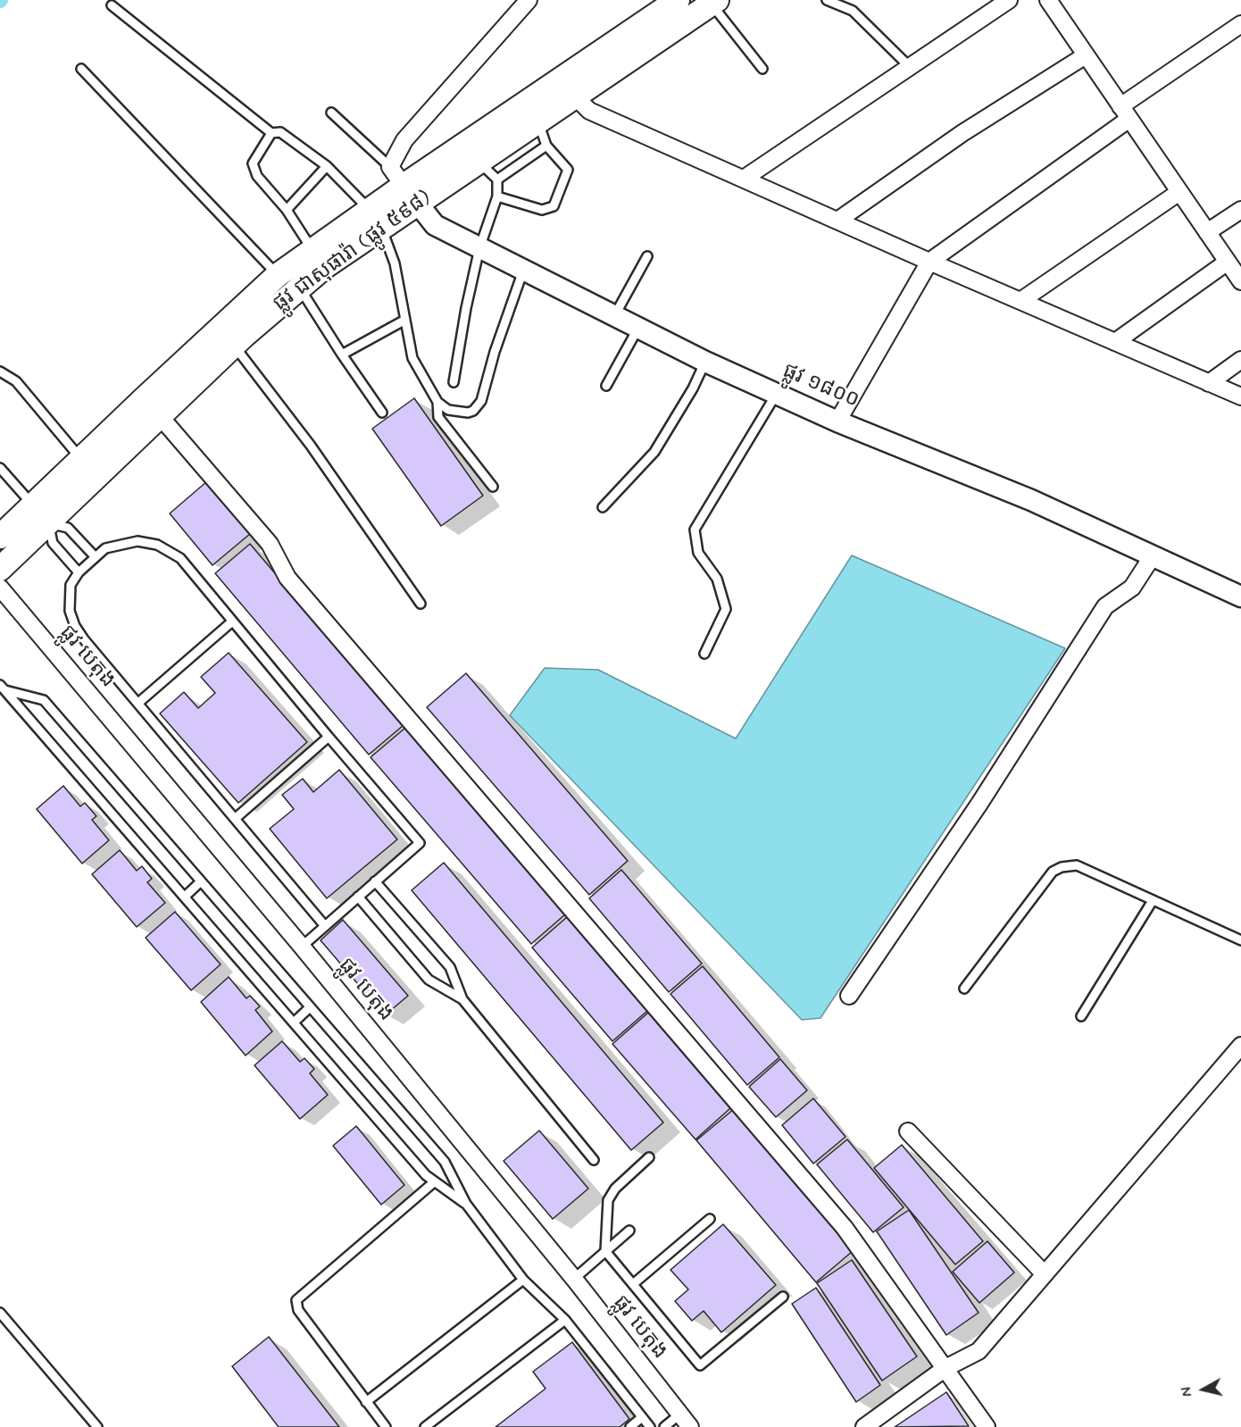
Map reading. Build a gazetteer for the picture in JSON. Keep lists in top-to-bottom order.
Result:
{
  "streets": {
    "main road": ["ផ្លូវ ជាសុផារ៉ា (ផ្លូវ ៥៩៨)"],
    "street": ["ផ្លូវ ១៨០០", "ផ្លូវ បេតុង"]
  },
  "crossings": [
    ["ផ្លូវ ជាសុផារ៉ា (ផ្លូវ ៥៩៨)", "ផ្លូវ ១៨០០"]
  ],
  "north": "left"
}
